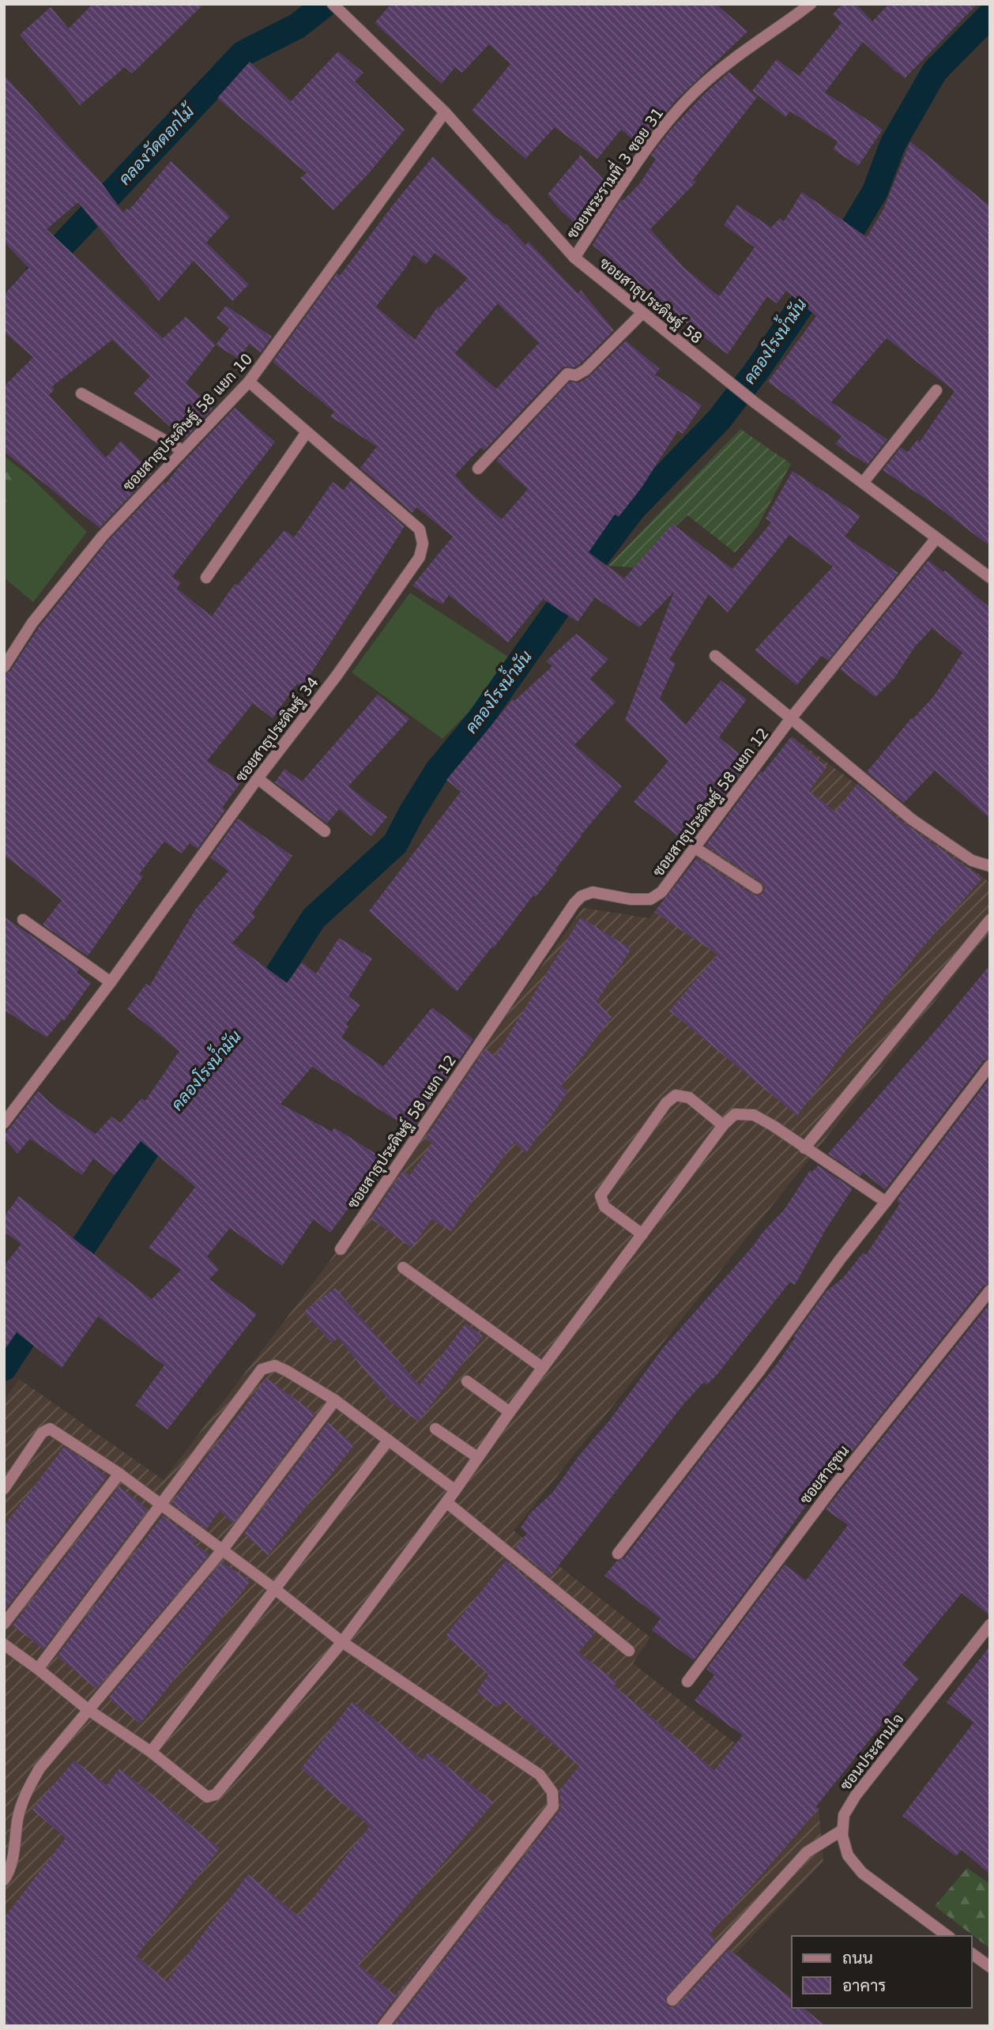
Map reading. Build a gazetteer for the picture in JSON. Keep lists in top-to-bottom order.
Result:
{
  "streets": {
    "street": [
      "ซอยพระรามที่ 3 ซอย 31",
      "ซอยสาธุประดิษฐ์ 58",
      "ซอยสาธุประดิษฐ์ 58 แยก 10",
      "ซอยสาธุประดิษฐ์ 34",
      "ซอยสาธุประดิษฐ์ 58 แยก 12",
      "ซอยสาธุชน",
      "ซอนประสานใจ"
    ]
  },
  "crossings": [
    ["ซอยพระรามที่ 3 ซอย 31", "ซอยสาธุประดิษฐ์ 58"],
    ["ซอยสาธุประดิษฐ์ 58", "ซอยสาธุประดิษฐ์ 58 แยก 10"],
    ["ซอยสาธุประดิษฐ์ 58", "ซอยสาธุประดิษฐ์ 58 แยก 12"],
    ["ซอยสาธุประดิษฐ์ 58 แยก 10", "ซอยสาธุประดิษฐ์ 34"]
  ],
  "water": ["คลองวัดดอกไม้", "คลองโรงน้ำมัน"],
  "legend": ["ถนน", "อาคาร"]
}
